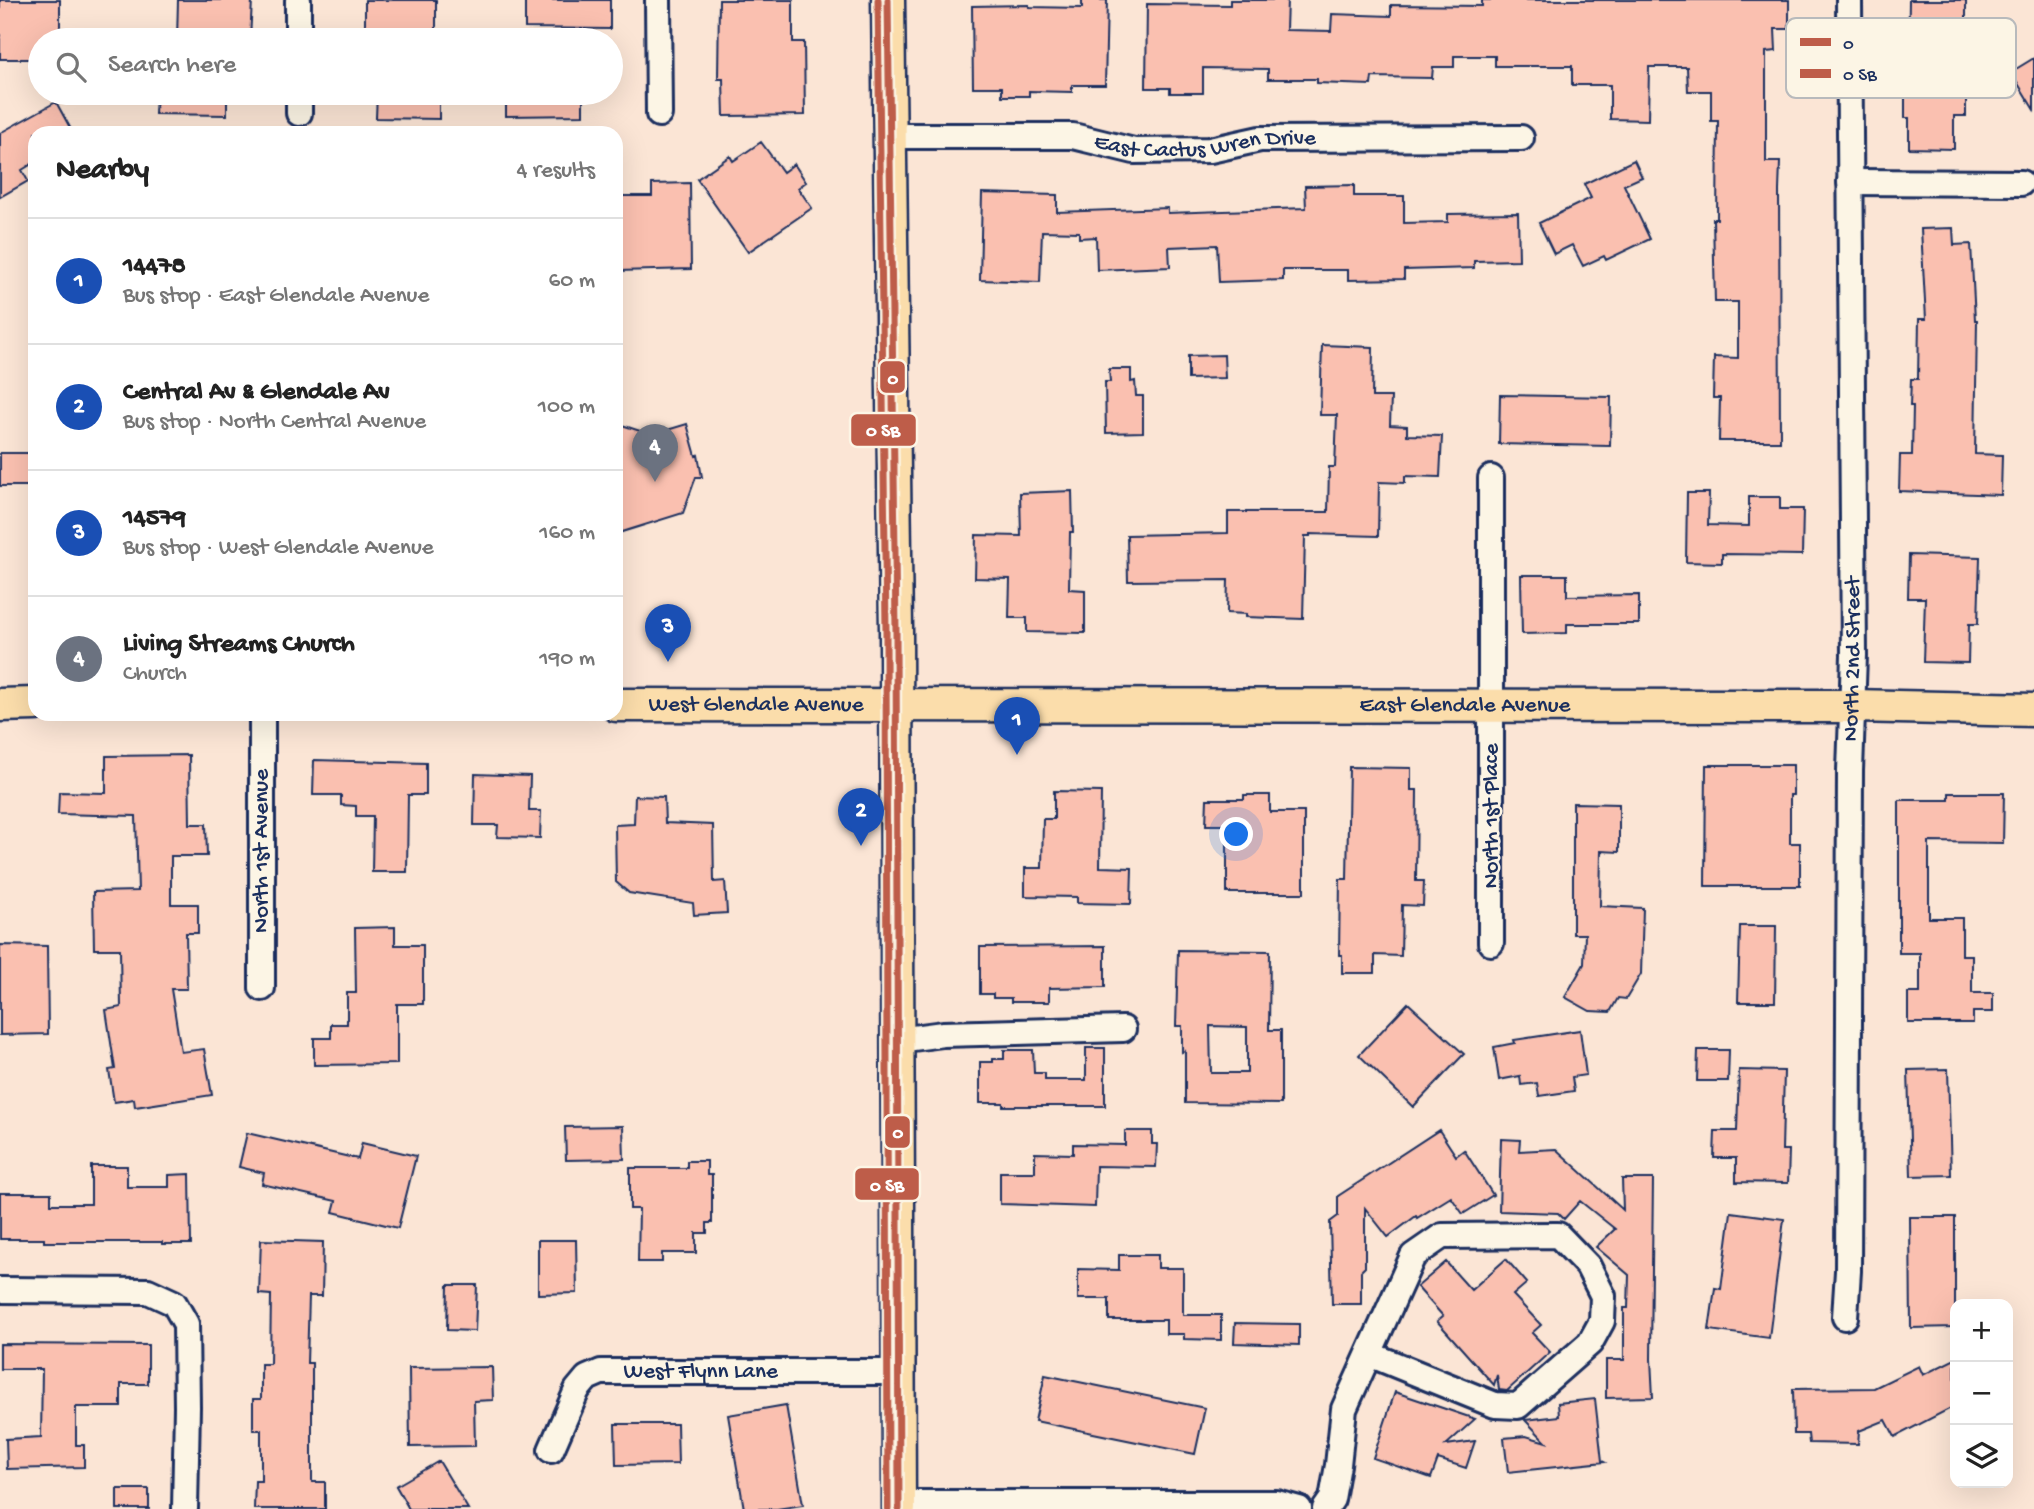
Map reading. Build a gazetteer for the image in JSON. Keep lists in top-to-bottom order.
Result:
{
  "streets": {
    "main road": ["West Glendale Avenue", "East Glendale Avenue"],
    "street": [
      "East Cactus Wren Drive",
      "North 2nd Street",
      "North 1st Place",
      "North 1st Avenue",
      "West Flynn Lane"
    ]
  },
  "crossings": [
    ["North 2nd Street", "East Glendale Avenue"],
    ["West Glendale Avenue", "East Glendale Avenue"],
    ["East Glendale Avenue", "North 1st Place"]
  ],
  "lines": ["transit line 0"],
  "legend": ["0", "0 SB"],
  "page": {
    "search": "Search here",
    "heading": ["Nearby", "4 results"],
    "list": [
      {
        "mark": "1",
        "name": "14478",
        "note": "Bus stop · East Glendale Avenue",
        "value": "60 m"
      },
      {
        "mark": "2",
        "name": "Central Av & Glendale Av",
        "note": "Bus stop · North Central Avenue",
        "value": "100 m"
      },
      {
        "mark": "3",
        "name": "14579",
        "note": "Bus stop · West Glendale Avenue",
        "value": "160 m"
      },
      {
        "mark": "4",
        "name": "Living Streams Church",
        "note": "Church",
        "value": "190 m"
      }
    ],
    "pins": [
      "4",
      "3",
      "1",
      "2"
    ],
    "map_buttons": ["+", "−"]
  }
}
